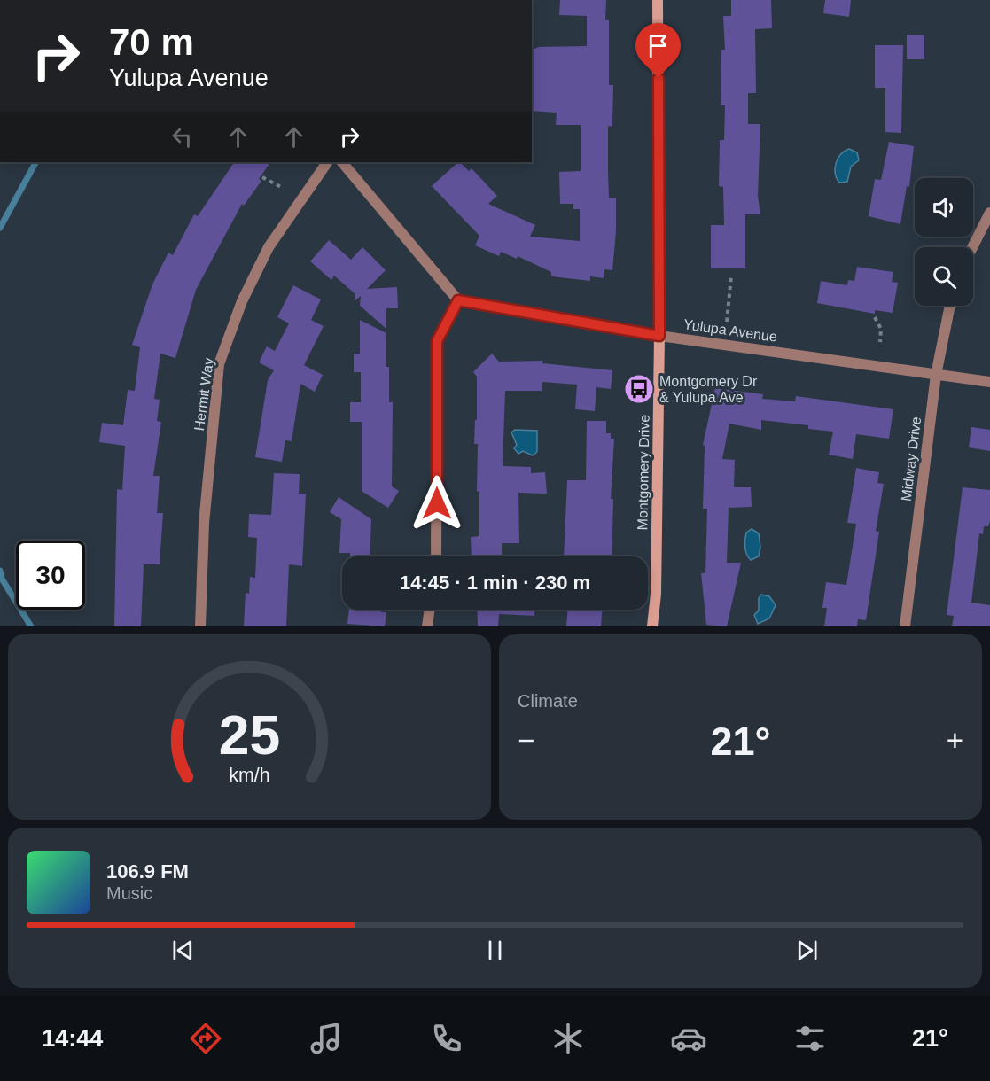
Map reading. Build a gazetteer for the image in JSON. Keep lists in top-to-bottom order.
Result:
{
  "streets": {
    "main road": ["Montgomery Drive"],
    "street": ["Yulupa Avenue", "Hermit Way", "Midway Drive"]
  },
  "crossings": [
    ["Yulupa Avenue", "Midway Drive"],
    ["Yulupa Avenue", "Montgomery Drive"]
  ],
  "places": {
    "bus stop": ["Montgomery Dr & Yulupa Ave"]
  },
  "page": {
    "turn": ["70 m", "Yulupa Avenue"],
    "limit": "30",
    "trip": "14:45 · 1 min · 230 m",
    "tile": "Climate",
    "heat": ["−", "21°", "+"],
    "song": ["106.9 FM", "Music"],
    "tabs": ["14:44", "21°"],
    "gauge": ["25", "km/h"]
  }
}
